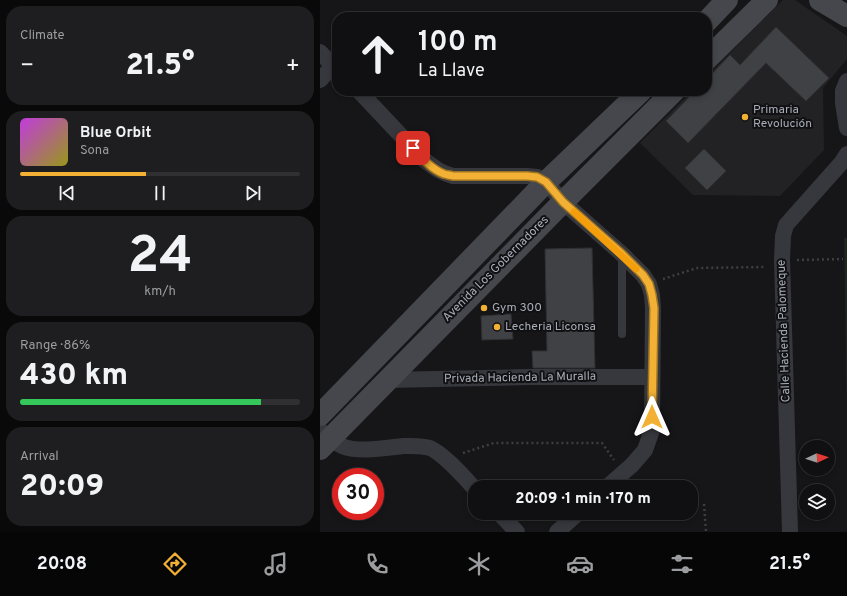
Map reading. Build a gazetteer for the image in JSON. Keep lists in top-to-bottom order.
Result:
{
  "streets": {
    "street": ["Avenida Los Gobernadores", "Calle Hacienda Palomeque", "Privada Hacienda La Muralla"]
  },
  "crossings": [
    ["Avenida Los Gobernadores", "Privada Hacienda La Muralla"]
  ],
  "places": ["Primaria Revolución", "Gym 300", "Lecheria Liconsa"],
  "north": "right",
  "page": {
    "tile": [
      "Climate",
      ["24", "km/h"],
      ["Range · 86%", "430 km"],
      ["Arrival", "20:09"]
    ],
    "turn": ["100 m", "La Llave"],
    "heat": ["−", "21.5°", "+"],
    "song": ["Blue Orbit", "Sona"],
    "limit": "30",
    "trip": "20:09 · 1 min · 170 m",
    "tabs": ["20:08", "21.5°"]
  }
}
